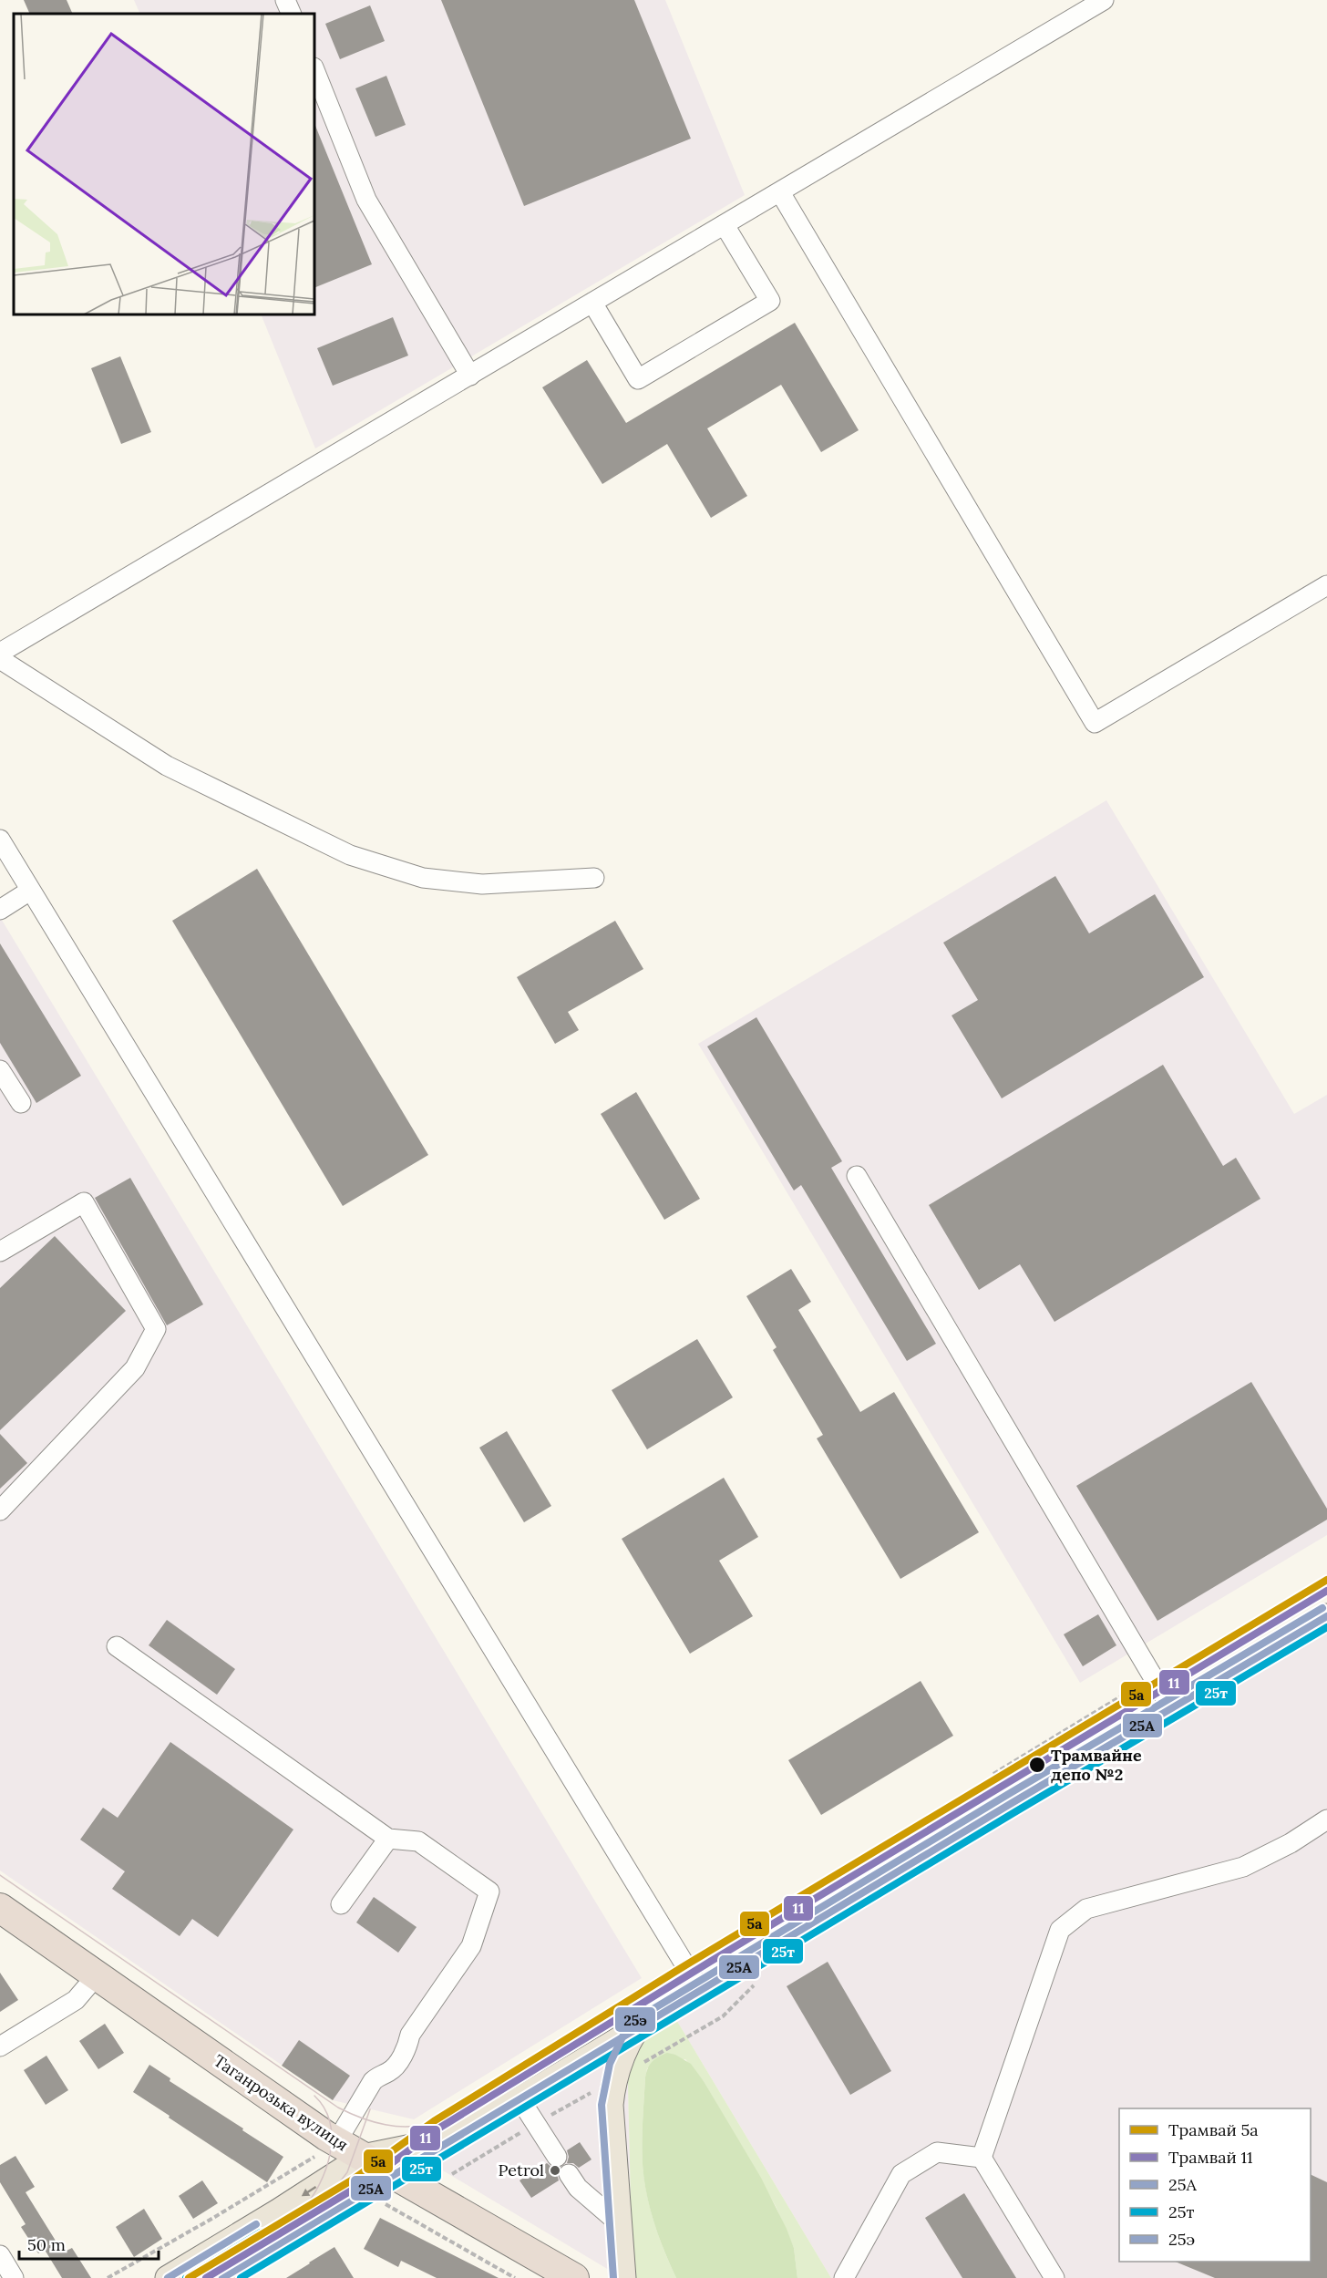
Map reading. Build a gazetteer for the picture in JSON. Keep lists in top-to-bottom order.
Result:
{
  "streets": {
    "highway": ["Таганрозька вулиця"]
  },
  "places": ["Трамвайне депо №2", "Petrol"],
  "lines": [
    "tram line 5а",
    "tram line 11",
    "transit line 25э",
    "transit line 25А",
    "transit line 25т"
  ],
  "legend": [
    "Трамвай 5а",
    "Трамвай 11",
    "25А",
    "25т",
    "25э"
  ],
  "scale_bar": "50 m"
}
